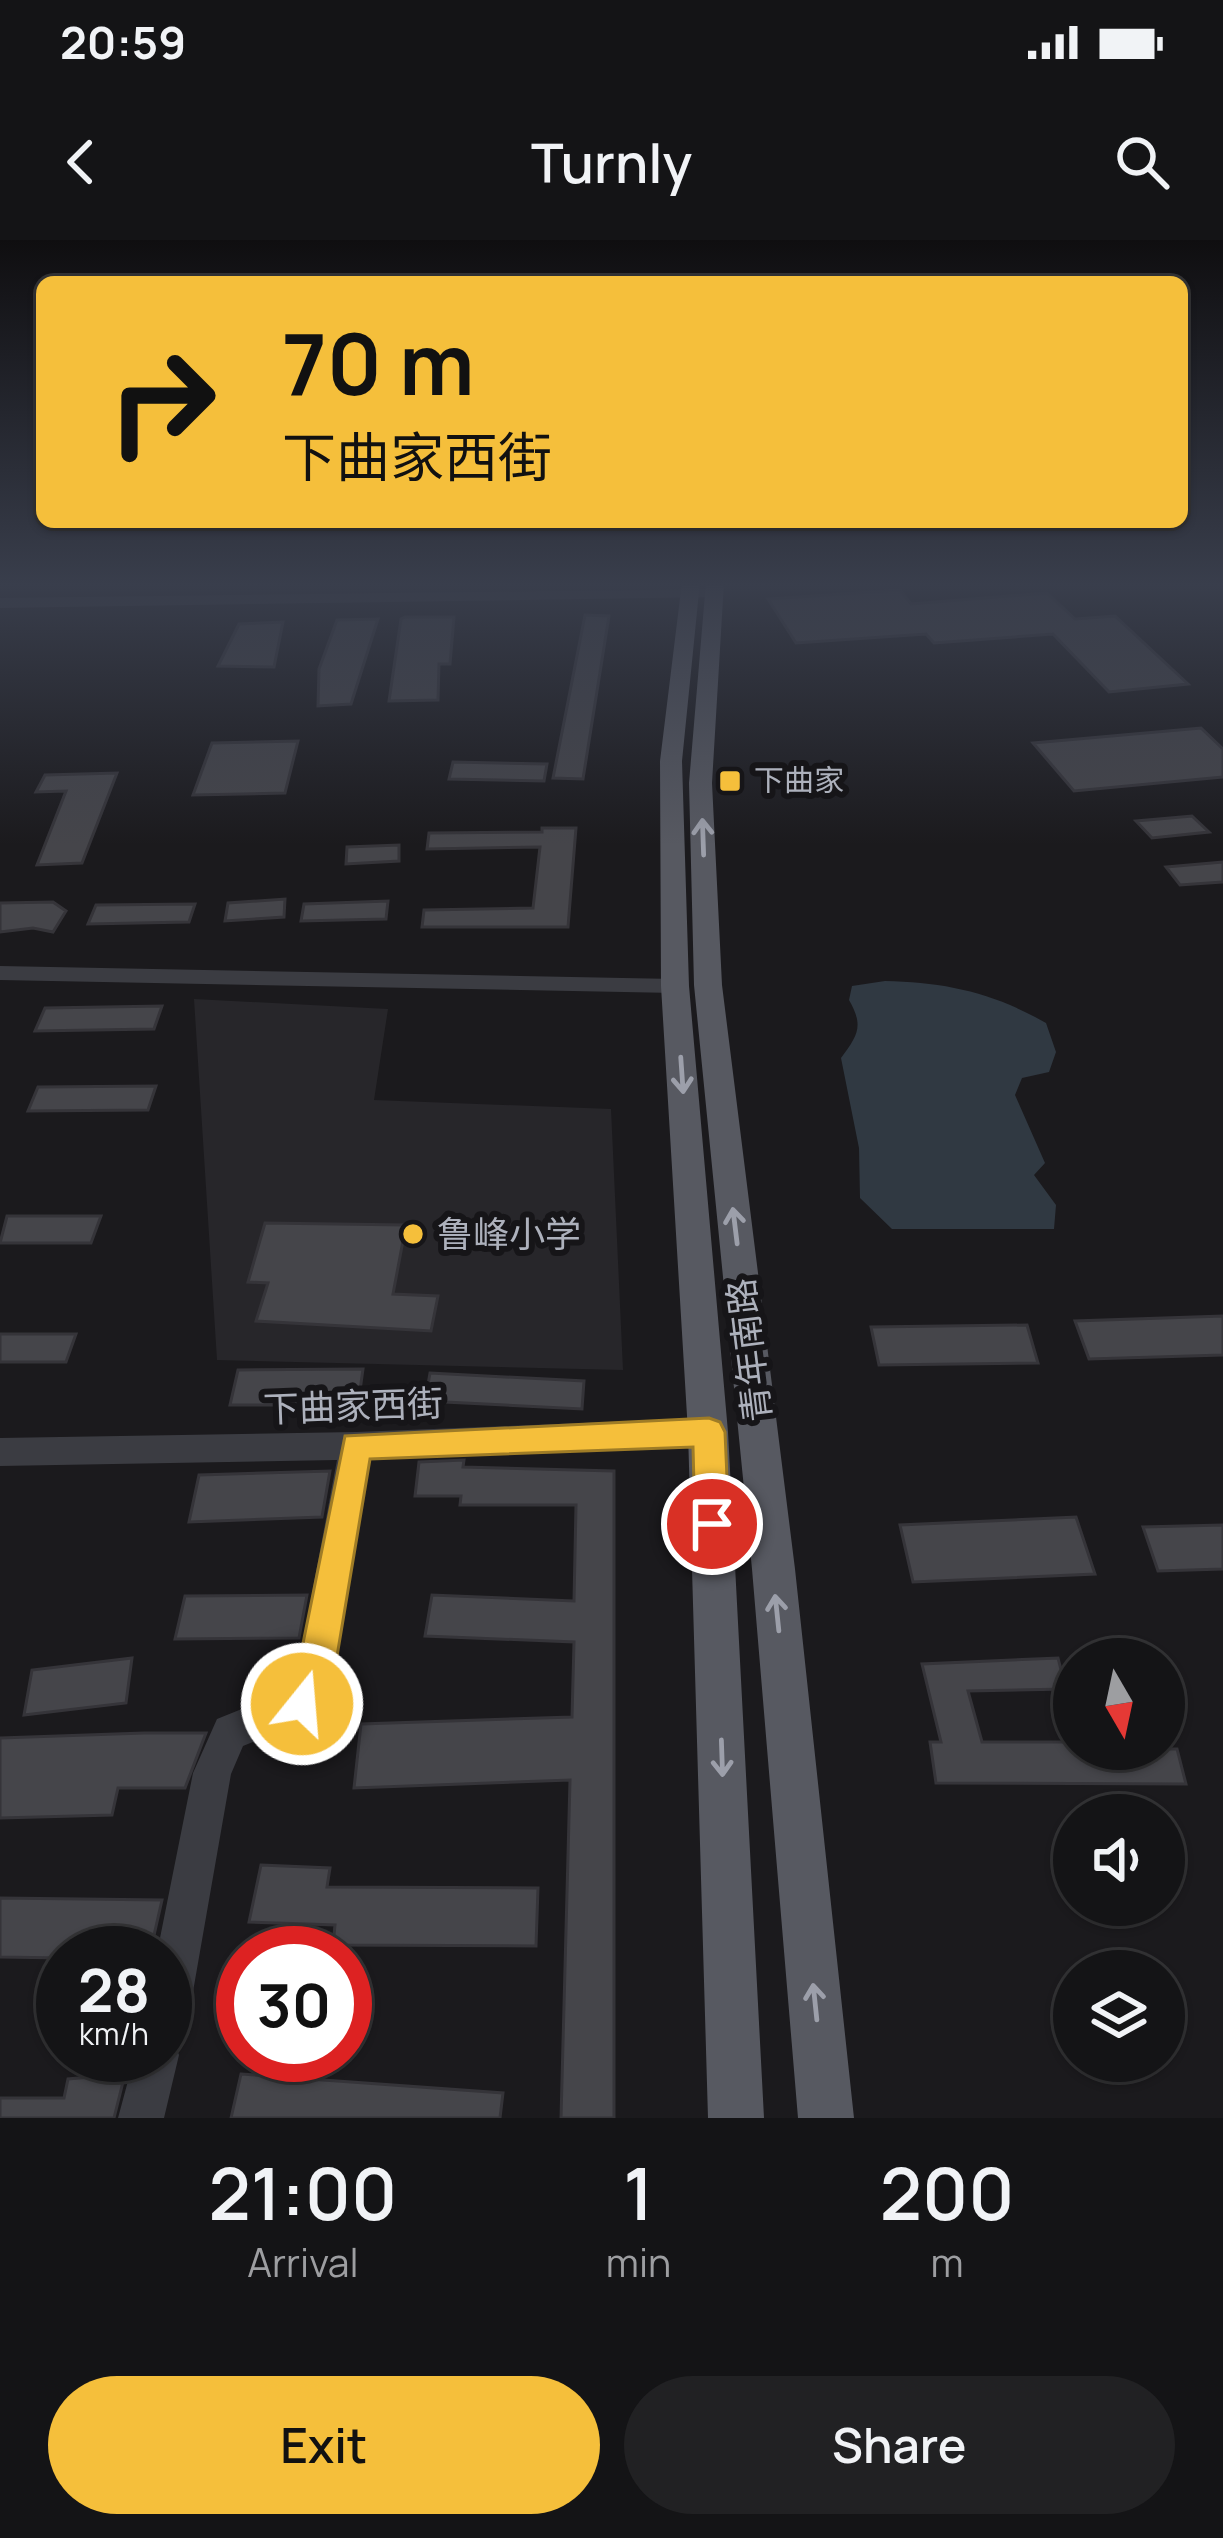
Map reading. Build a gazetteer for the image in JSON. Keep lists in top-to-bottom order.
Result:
{
  "streets": {
    "main road": ["青年南路"],
    "street": ["下曲家西街"]
  },
  "crossings": [
    ["青年南路", "下曲家西街"]
  ],
  "places": {
    "transit": ["下曲家"],
    "other": ["鲁峰小学"]
  },
  "north": "bottom",
  "page": {
    "status": "20:59",
    "header": "Turnly",
    "turn": ["70 m", "下曲家西街"],
    "speed": "28 km/h",
    "limit": "30",
    "eta": [
      "21:00",
      "Arrival",
      "1",
      "min",
      "200",
      "m"
    ],
    "buttons": ["Exit", "Share"]
  }
}
